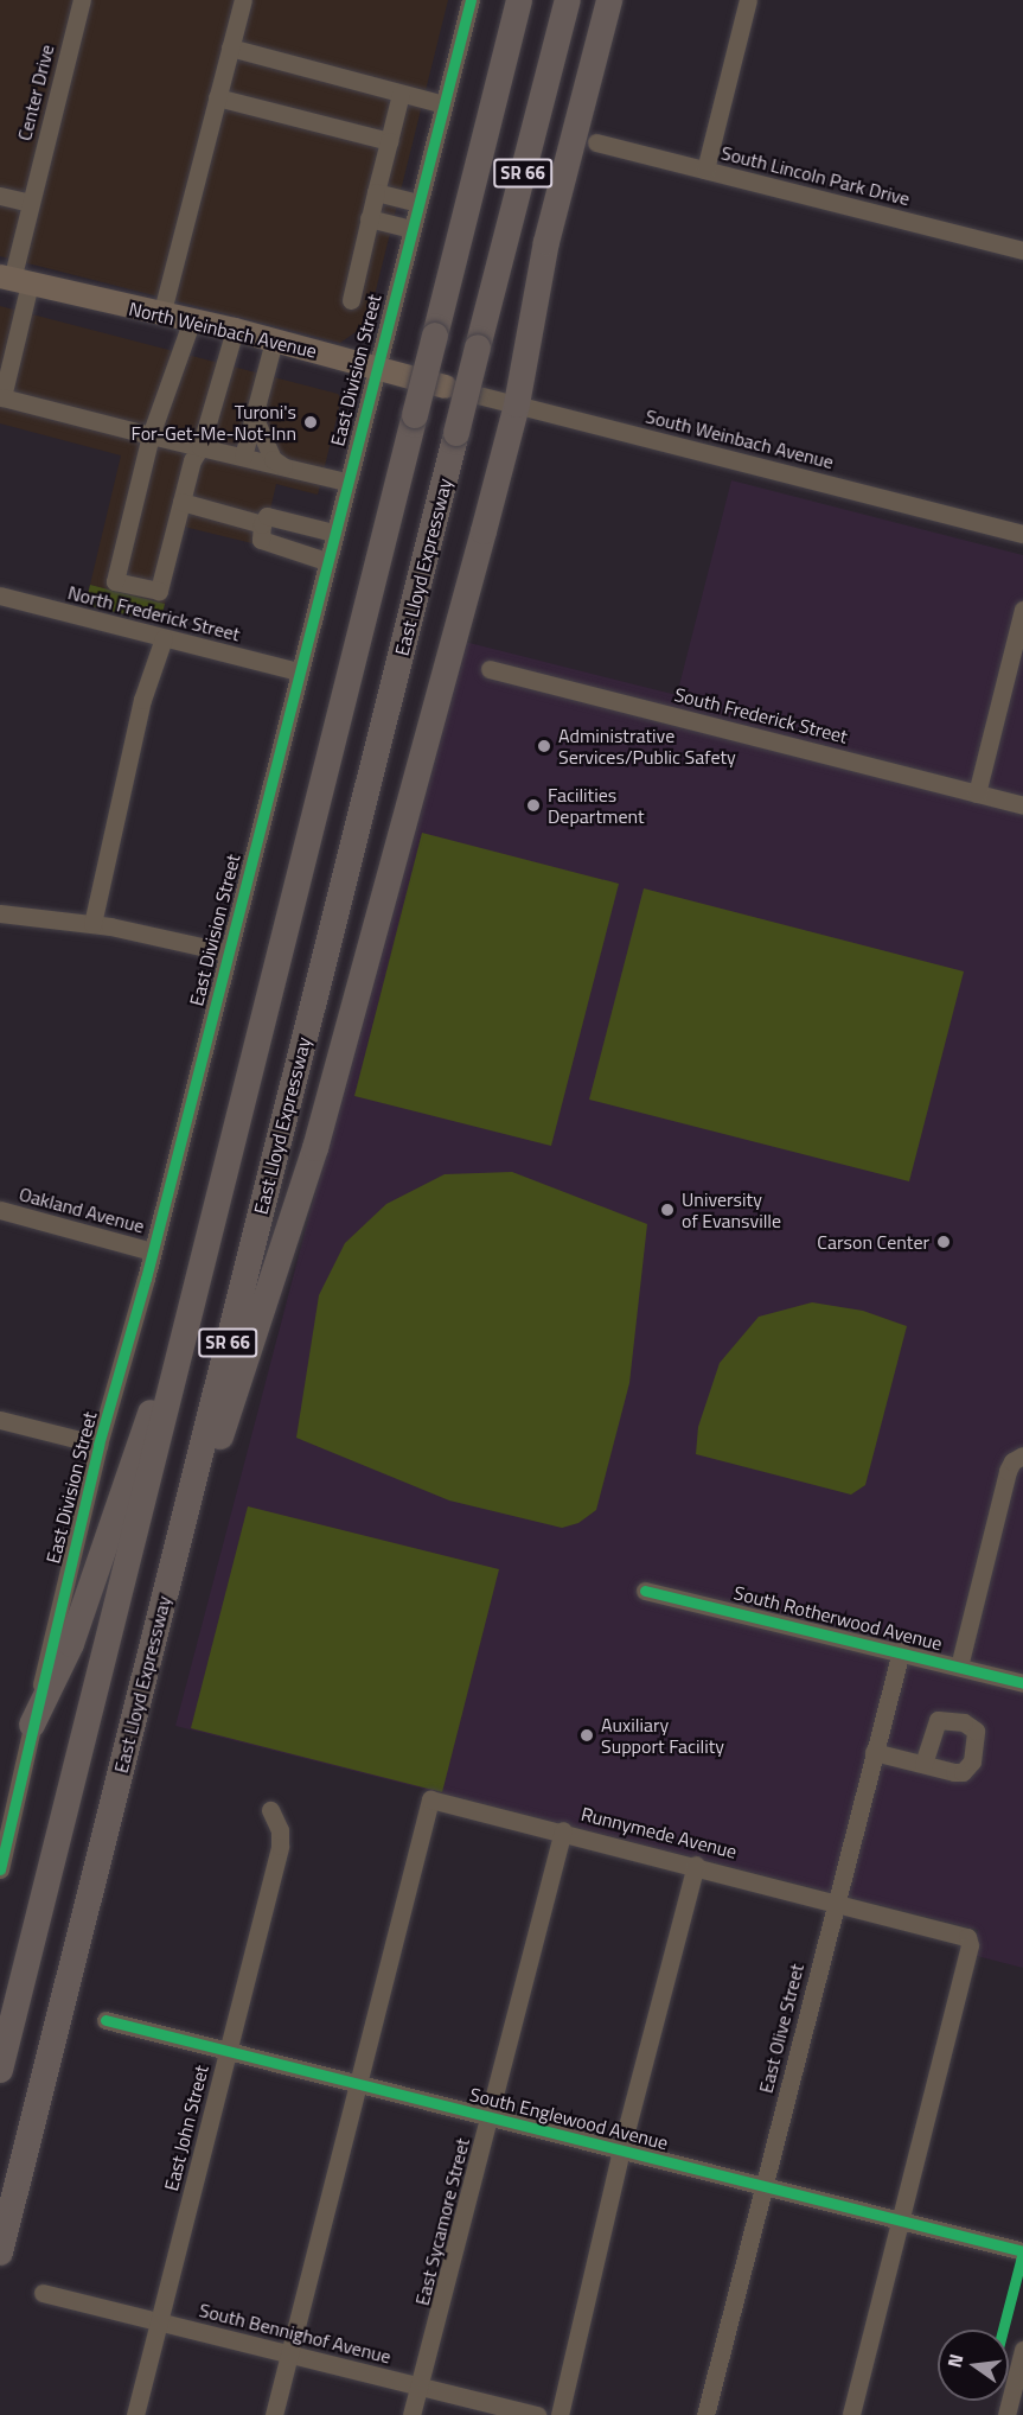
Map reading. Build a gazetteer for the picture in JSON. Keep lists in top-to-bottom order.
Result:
{
  "streets": {
    "highway": ["SR 66", "East Lloyd Expressway"],
    "main road": ["North Weinbach Avenue"],
    "street": [
      "Center Drive",
      "South Lincoln Park Drive",
      "East Division Street",
      "South Weinbach Avenue",
      "North Frederick Street",
      "South Frederick Street",
      "Oakland Avenue",
      "South Rotherwood Avenue",
      "Runnymede Avenue",
      "East Olive Street",
      "South Englewood Avenue",
      "East John Street",
      "East Sycamore Street",
      "South Bennighof Avenue"
    ]
  },
  "crossings": [
    ["Center Drive", "North Weinbach Avenue"],
    ["North Weinbach Avenue", "East Division Street"],
    ["North Weinbach Avenue", "South Weinbach Avenue"],
    ["East Division Street", "North Frederick Street"],
    ["East Division Street", "Oakland Avenue"],
    ["South Rotherwood Avenue", "East Olive Street"],
    ["Runnymede Avenue", "East Olive Street"],
    ["Runnymede Avenue", "South Englewood Avenue"],
    ["Runnymede Avenue", "East Sycamore Street"],
    ["East Olive Street", "South Englewood Avenue"],
    ["South Englewood Avenue", "East John Street"],
    ["South Englewood Avenue", "East Sycamore Street"],
    ["East John Street", "South Bennighof Avenue"],
    ["East Sycamore Street", "South Bennighof Avenue"]
  ],
  "places": [
    "Turoni's For-Get-Me-Not-Inn",
    "Administrative Services/Public Safety",
    "Facilities Department",
    "University of Evansville",
    "Carson Center",
    "Auxiliary Support Facility"
  ],
  "north": "left"
}
